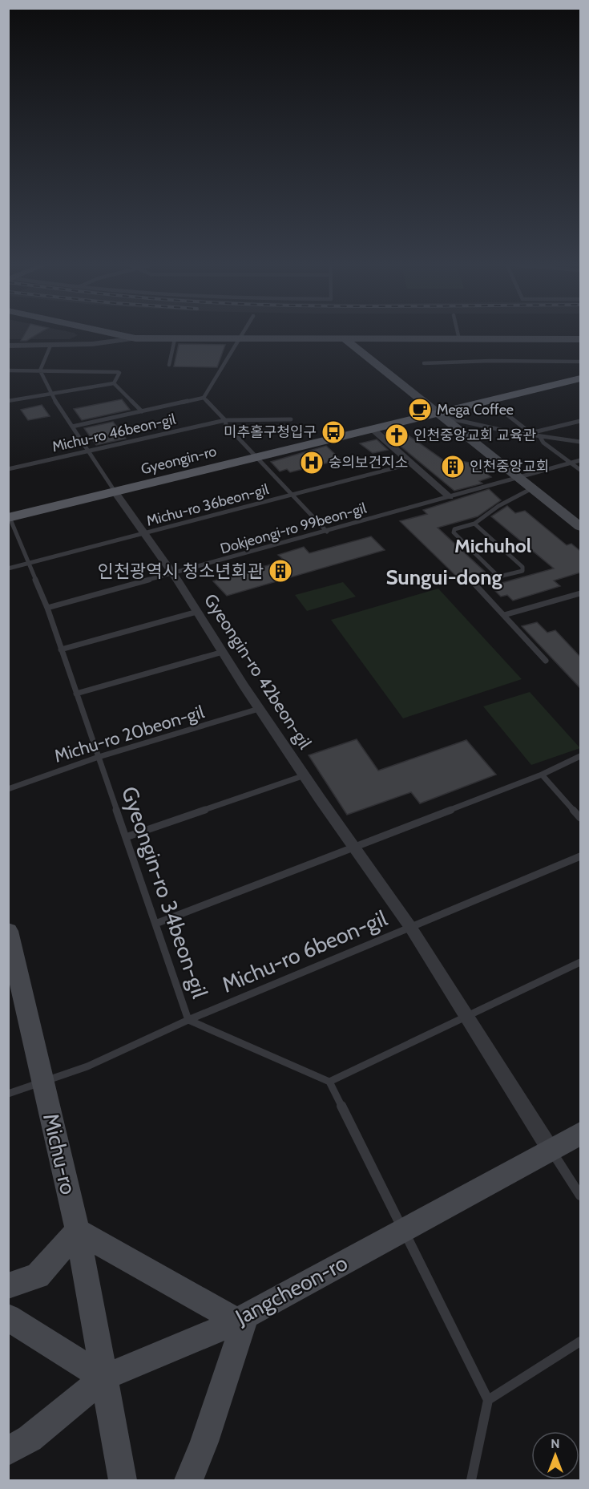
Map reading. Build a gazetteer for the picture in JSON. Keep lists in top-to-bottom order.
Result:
{
  "streets": {
    "main road": ["Gyeongin-ro", "Michu-ro", "Jangcheon-ro"],
    "street": ["Gyeongin-ro 42beon-gil"],
    "lane": [
      "Michu-ro 46beon-gil",
      "Michu-ro 36beon-gil",
      "Dokjeongi-ro 99beon-gil",
      "Michu-ro 20beon-gil",
      "Gyeongin-ro 34beon-gil",
      "Michu-ro 6beon-gil"
    ]
  },
  "crossings": [
    ["Gyeongin-ro", "Gyeongin-ro 42beon-gil"],
    ["Gyeongin-ro", "Gyeongin-ro 34beon-gil"],
    ["Michu-ro 36beon-gil", "Gyeongin-ro 42beon-gil"],
    ["Michu-ro 36beon-gil", "Gyeongin-ro 34beon-gil"],
    ["Dokjeongi-ro 99beon-gil", "Gyeongin-ro 42beon-gil"],
    ["Dokjeongi-ro 99beon-gil", "Gyeongin-ro 34beon-gil"],
    ["Gyeongin-ro 42beon-gil", "Michu-ro 20beon-gil"],
    ["Gyeongin-ro 42beon-gil", "Gyeongin-ro 34beon-gil"],
    ["Gyeongin-ro 42beon-gil", "Michu-ro 6beon-gil"],
    ["Gyeongin-ro 42beon-gil", "Jangcheon-ro"],
    ["Michu-ro 20beon-gil", "Gyeongin-ro 34beon-gil"],
    ["Gyeongin-ro 34beon-gil", "Michu-ro 6beon-gil"],
    ["Michu-ro 6beon-gil", "Michu-ro"],
    ["Michu-ro", "Jangcheon-ro"]
  ],
  "districts": ["Michuhol", "Sungui-dong"],
  "places": {
    "cafe": ["Mega Coffee"],
    "bus stop": ["미추홀구청입구"],
    "church": ["인천중앙교회 교육관"],
    "hospital": ["숭의보건지소"],
    "building": ["인천중앙교회", "인천광역시 청소년회관"]
  },
  "north": "top"
}
